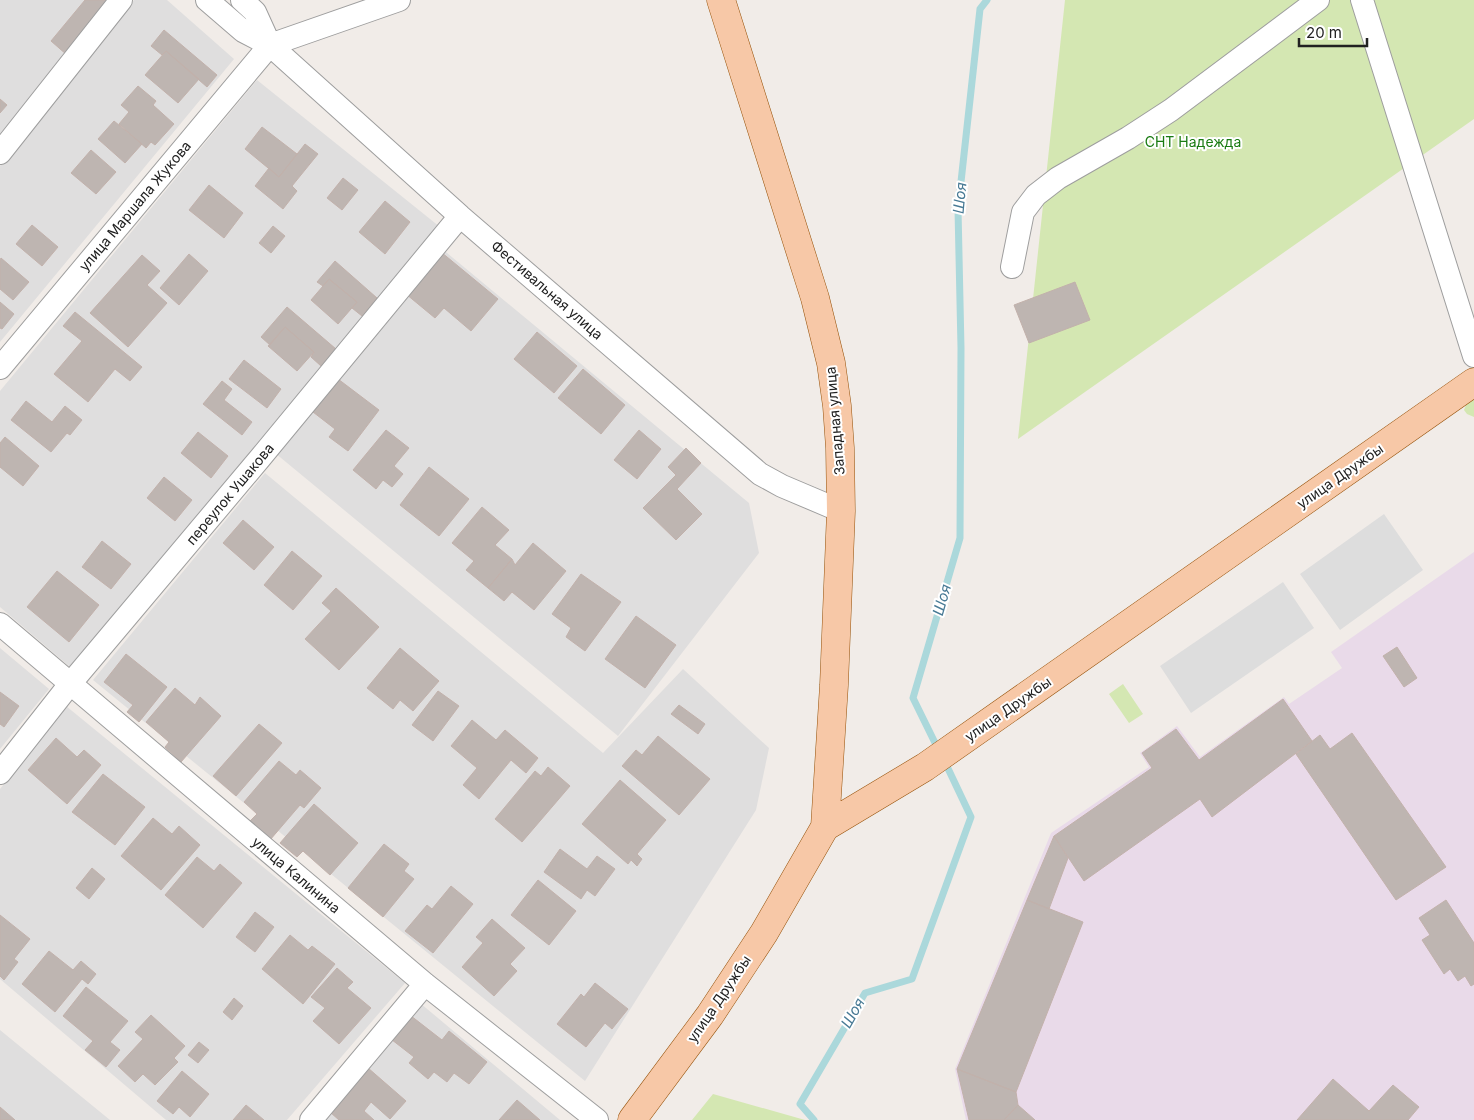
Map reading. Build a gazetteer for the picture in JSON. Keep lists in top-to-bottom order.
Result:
{
  "streets": {
    "main road": ["Западная улица", "улица Дружбы"],
    "street": [
      "улица Маршала Жукова",
      "Фестивальная улица",
      "переулок Ушакова",
      "улица Калинина"
    ]
  },
  "crossings": [
    ["улица Маршала Жукова", "Фестивальная улица"],
    ["Фестивальная улица", "Западная улица"],
    ["Фестивальная улица", "переулок Ушакова"],
    ["Западная улица", "улица Дружбы"],
    ["переулок Ушакова", "улица Калинина"]
  ],
  "water": ["Шоя"],
  "parks": ["СНТ Надежда"],
  "scale_bar": "20 m"
}
